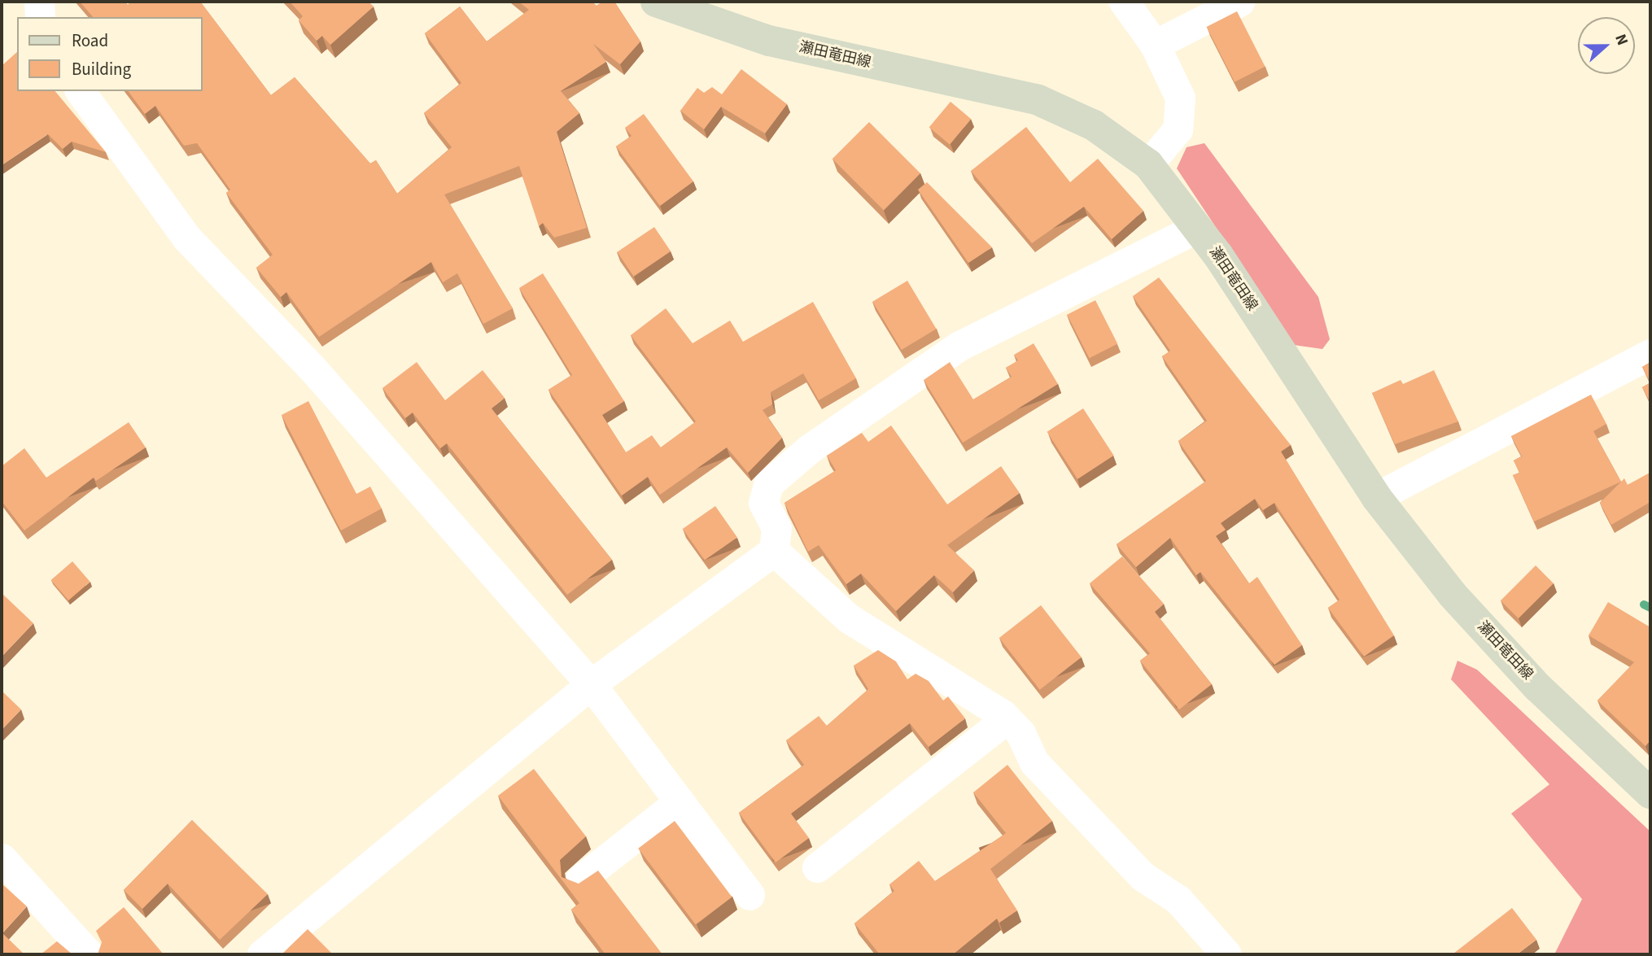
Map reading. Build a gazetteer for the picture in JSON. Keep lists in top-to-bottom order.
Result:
{
  "streets": {
    "main road": ["瀬田竜田線"]
  },
  "legend": ["Road", "Building"],
  "north": "right"
}
